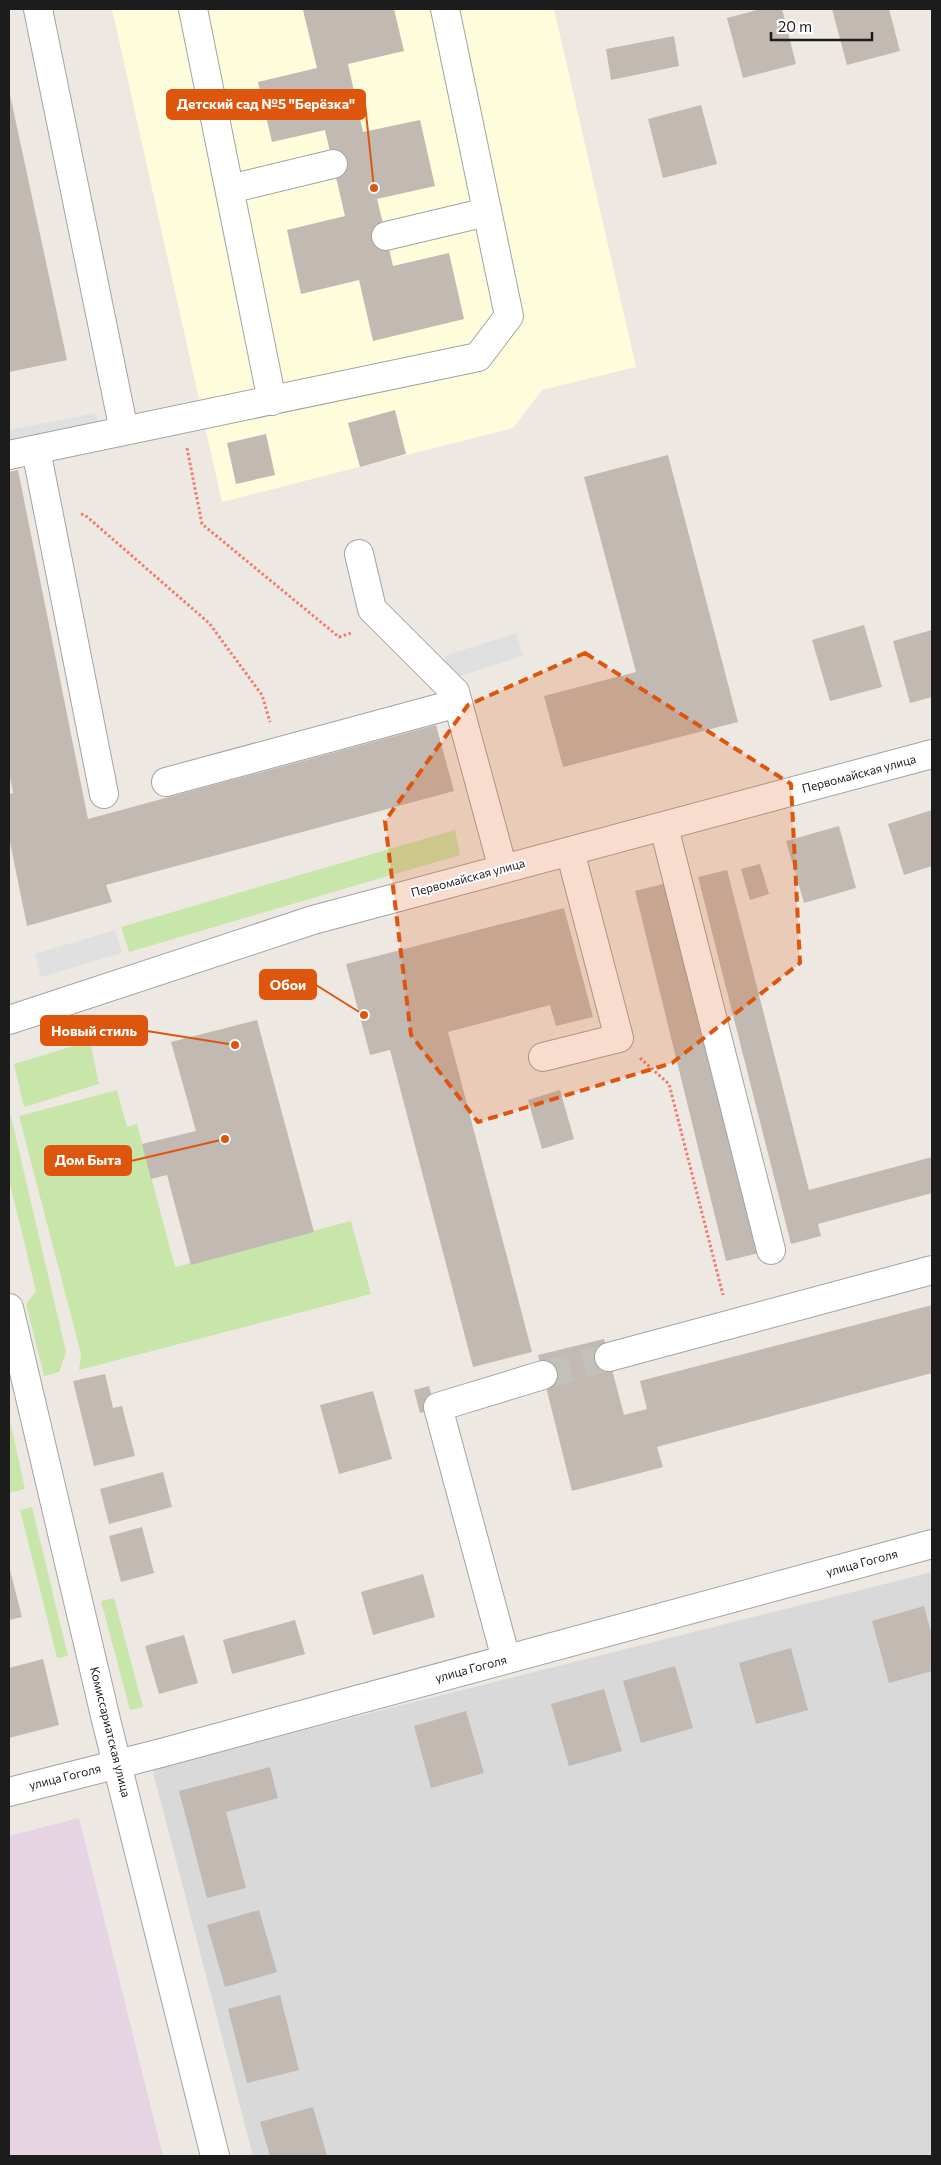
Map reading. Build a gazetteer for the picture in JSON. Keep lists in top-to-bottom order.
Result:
{
  "streets": {
    "street": ["Первомайская улица", "улица Гоголя", "Комиссариатская улица"]
  },
  "crossings": [
    ["улица Гоголя", "Комиссариатская улица"]
  ],
  "places": [
    "Детский сад №5 \"Берёзка\"",
    "Обои",
    "Новый стиль",
    "Дом Быта"
  ],
  "scale_bar": "20 m"
}
